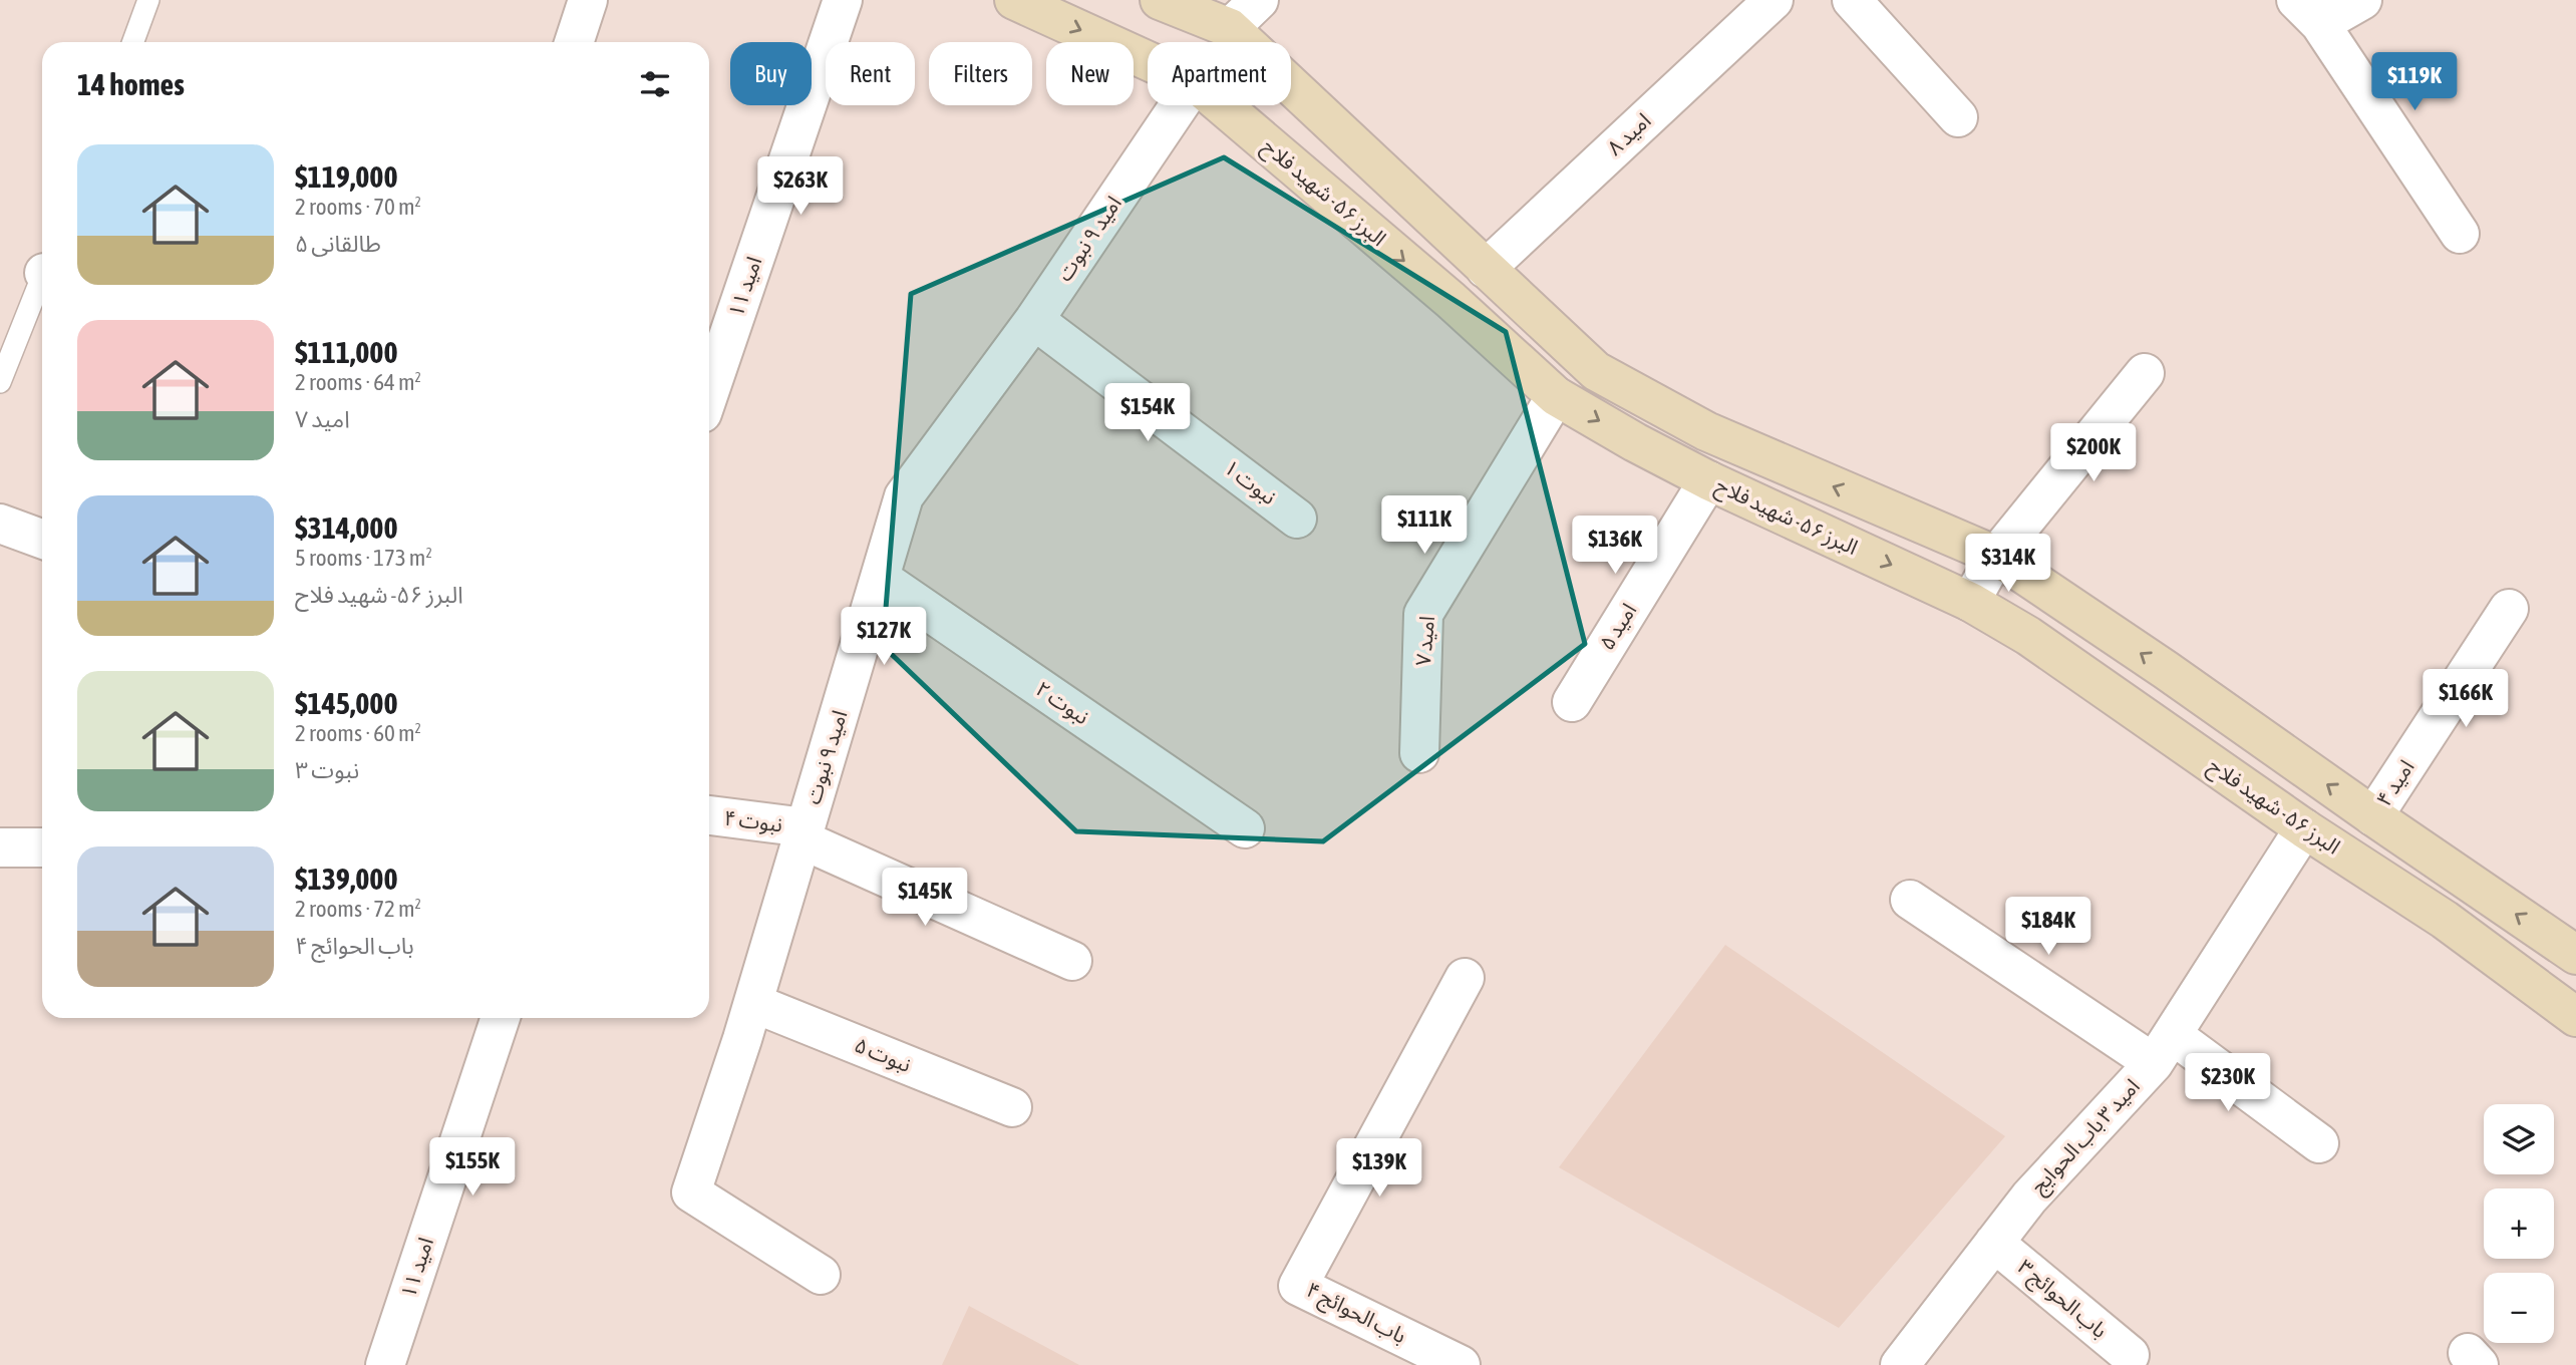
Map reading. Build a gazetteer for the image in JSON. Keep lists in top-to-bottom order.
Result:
{
  "streets": {
    "street": [
      "امید ۸",
      "البرز ۵۶- شهید فلاح",
      "امید ۹ نبوت",
      "امید ۱۱",
      "نبوت ۱",
      "امید ۵",
      "امید ۷",
      "نبوت ۲",
      "امید ۴",
      "نبوت ۴",
      "نبوت ۵",
      "امید ۳ باب الحوایج",
      "باب الحوائج ۳",
      "باب الحوائج ۴"
    ]
  },
  "crossings": [
    ["البرز ۵۶- شهید فلاح", "امید ۵"],
    ["البرز ۵۶- شهید فلاح", "امید ۷"],
    ["البرز ۵۶- شهید فلاح", "امید ۳ باب الحوایج"],
    ["امید ۹ نبوت", "نبوت ۱"],
    ["امید ۹ نبوت", "نبوت ۲"],
    ["امید ۹ نبوت", "نبوت ۴"],
    ["امید ۹ نبوت", "نبوت ۵"],
    ["امید ۳ باب الحوایج", "باب الحوائج ۳"]
  ],
  "page": {
    "chip": [
      "Buy",
      "Rent",
      "Filters",
      "New",
      "Apartment"
    ],
    "heading": "14 homes",
    "price": [
      "$119K",
      "$263K",
      "$154K",
      "$200K",
      "$111K",
      "$136K",
      "$314K",
      "$127K",
      "$166K",
      "$145K",
      "$184K",
      "$230K",
      "$155K",
      "$139K"
    ],
    "list": [
      {
        "name": "$119,000",
        "note": "2 rooms · 70 m² · طالقانی ۵"
      },
      {
        "name": "$111,000",
        "note": "2 rooms · 64 m² · امید ۷"
      },
      {
        "name": "$314,000",
        "note": "5 rooms · 173 m² · البرز ۵۶- شهید فلاح"
      },
      {
        "name": "$145,000",
        "note": "2 rooms · 60 m² · نبوت ۳"
      },
      {
        "name": "$139,000",
        "note": "2 rooms · 72 m² · باب الحوائج ۴"
      }
    ],
    "map_buttons": ["+", "−"]
  }
}
